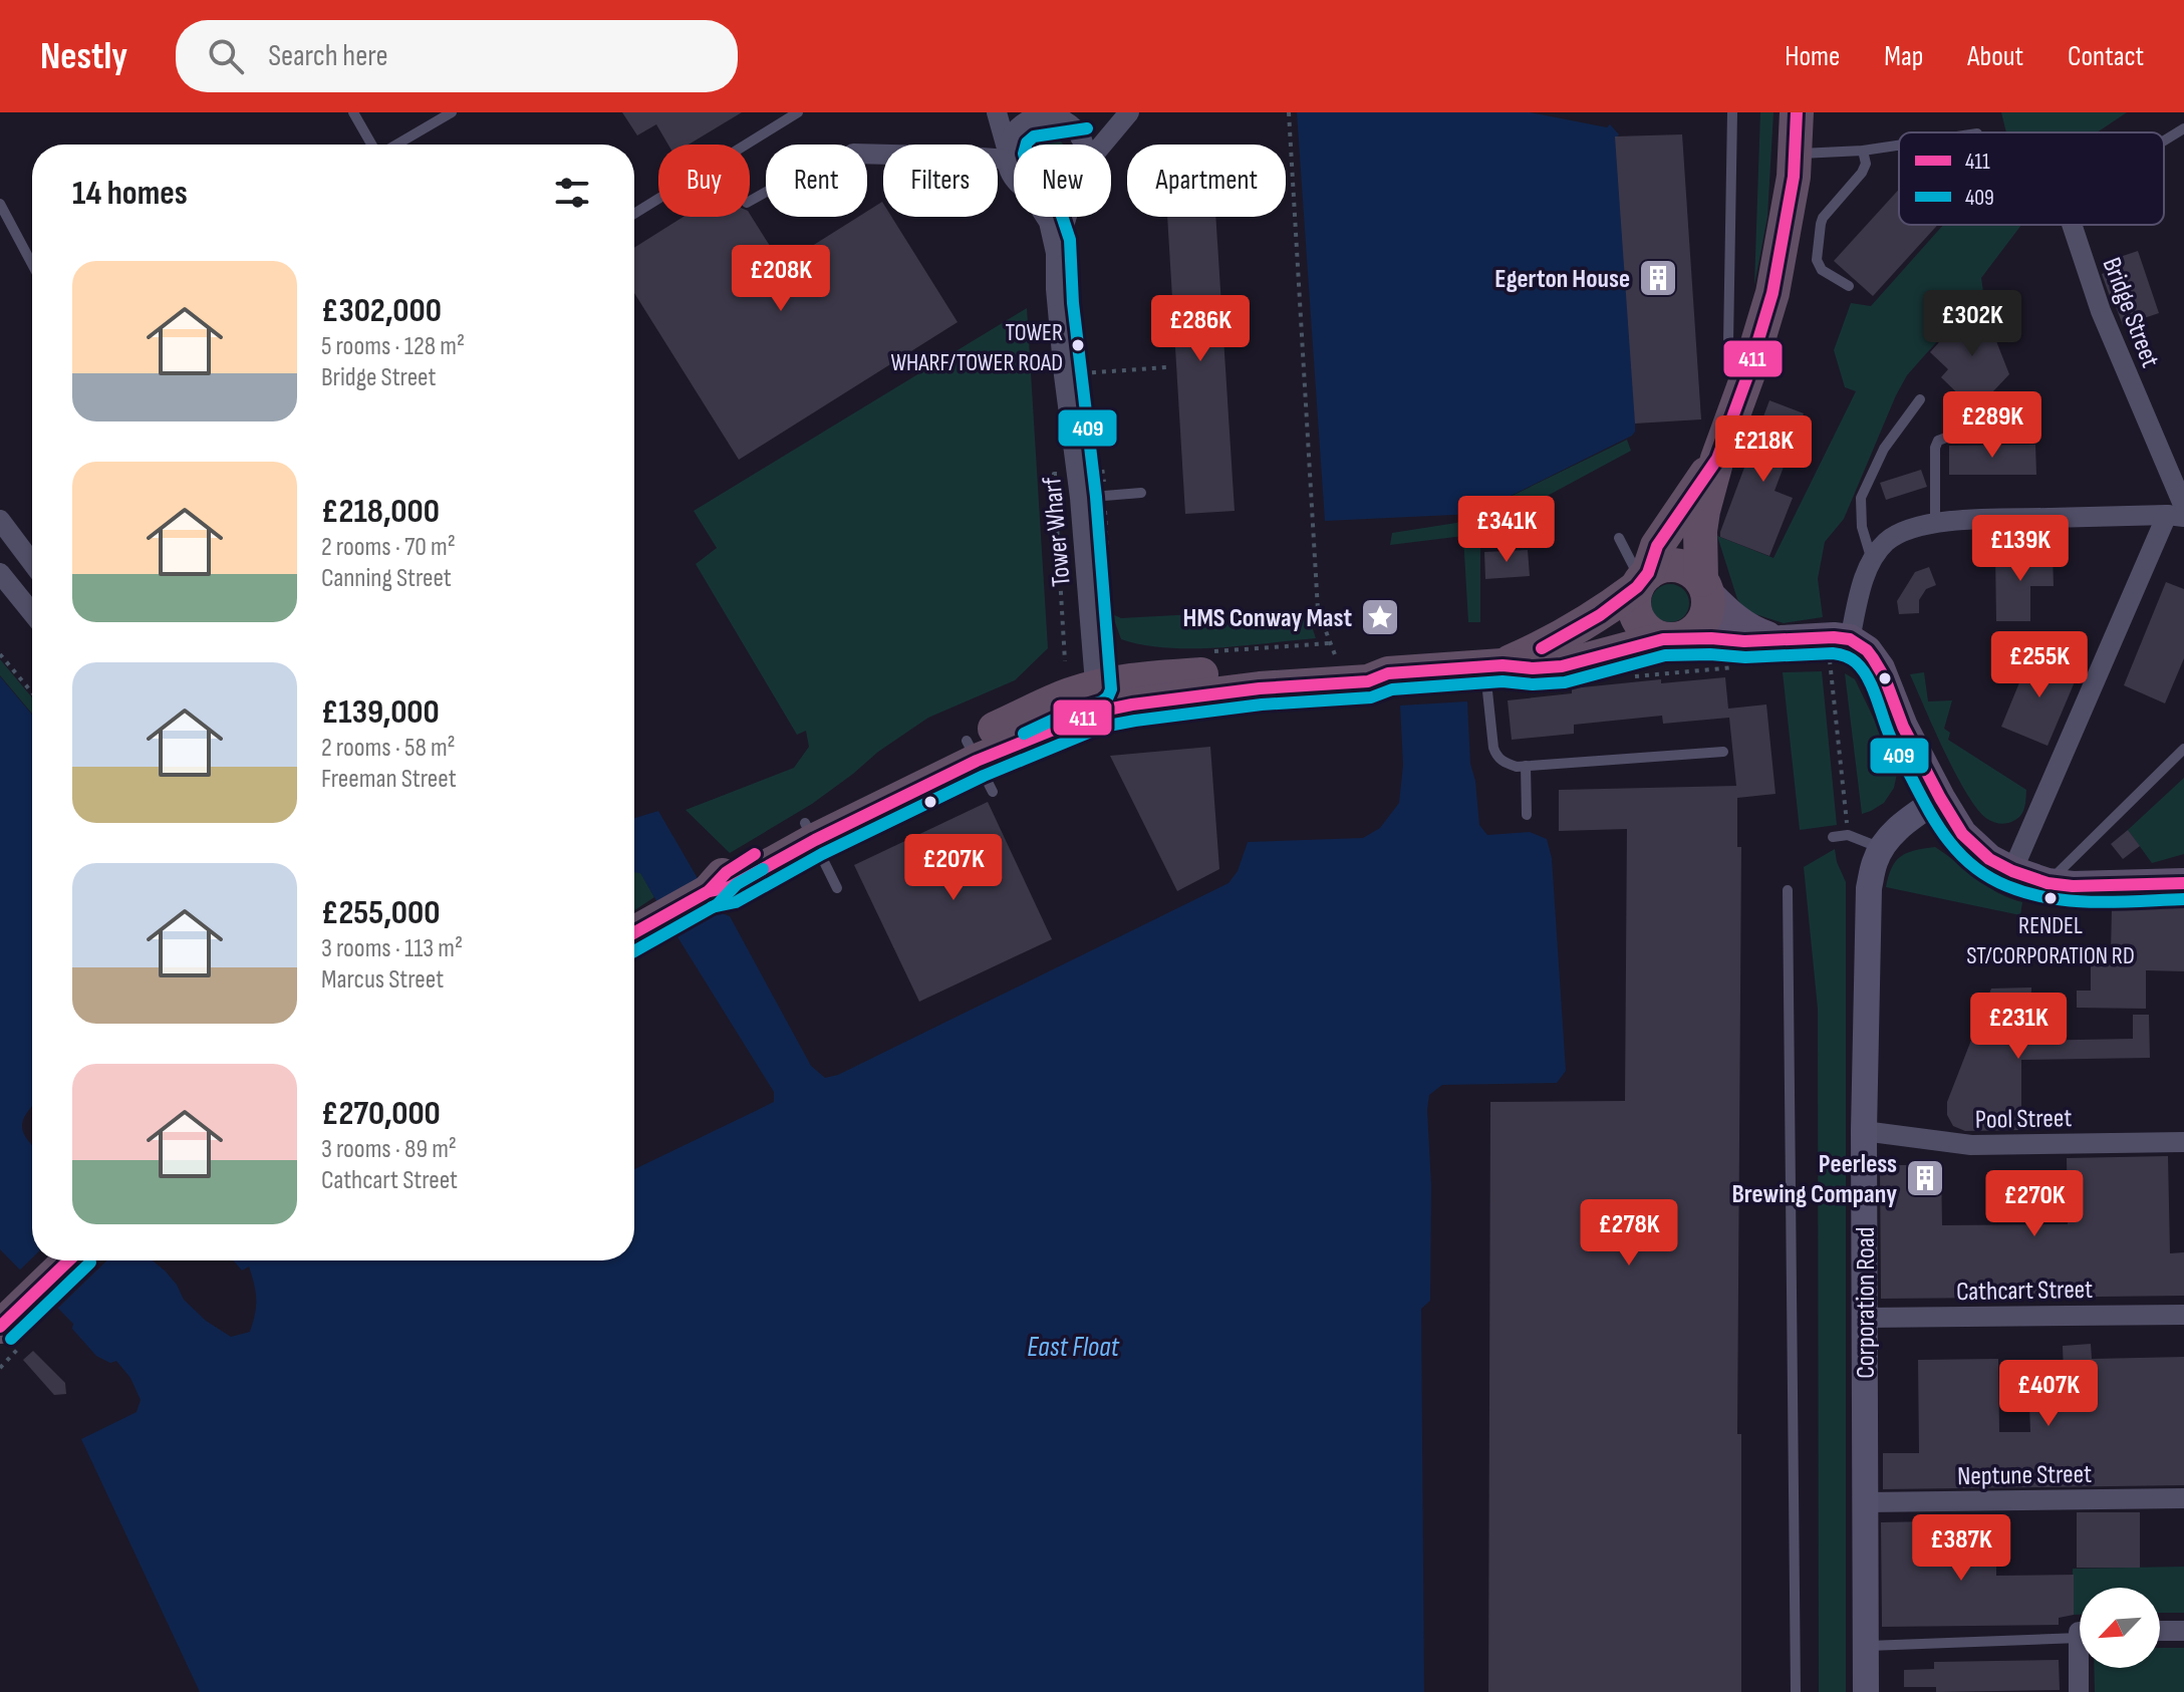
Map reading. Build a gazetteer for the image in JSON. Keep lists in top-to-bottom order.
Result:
{
  "streets": {
    "main road": ["Corporation Road"],
    "street": [
      "Bridge Street",
      "Tower Wharf",
      "Pool Street",
      "Cathcart Street",
      "Neptune Street"
    ]
  },
  "crossings": [
    ["Pool Street", "Corporation Road"],
    ["Cathcart Street", "Corporation Road"],
    ["Corporation Road", "Neptune Street"]
  ],
  "water": ["East Float"],
  "places": {
    "building": ["Egerton House", "Peerless Brewing Company"],
    "other": ["TOWER WHARF/TOWER ROAD", "RENDEL ST/CORPORATION RD"],
    "place": ["HMS Conway Mast"]
  },
  "lines": ["transit line 411", "transit line 409"],
  "legend": ["411", "409"],
  "north": "bottom left",
  "page": {
    "header": "Nestly",
    "search": "Search here",
    "nav": [
      "Home",
      "Map",
      "About",
      "Contact"
    ],
    "chip": [
      "Buy",
      "Rent",
      "Filters",
      "New",
      "Apartment"
    ],
    "heading": "14 homes",
    "list": [
      {
        "name": "£302,000",
        "note": "5 rooms · 128 m² · Bridge Street"
      },
      {
        "name": "£218,000",
        "note": "2 rooms · 70 m² · Canning Street"
      },
      {
        "name": "£139,000",
        "note": "2 rooms · 58 m² · Freeman Street"
      },
      {
        "name": "£255,000",
        "note": "3 rooms · 113 m² · Marcus Street"
      },
      {
        "name": "£270,000",
        "note": "3 rooms · 89 m² · Cathcart Street"
      }
    ],
    "price": [
      "£208K",
      "£302K",
      "£286K",
      "£289K",
      "£218K",
      "£341K",
      "£139K",
      "£255K",
      "£207K",
      "£231K",
      "£270K",
      "£278K",
      "£407K",
      "£387K"
    ]
  }
}
